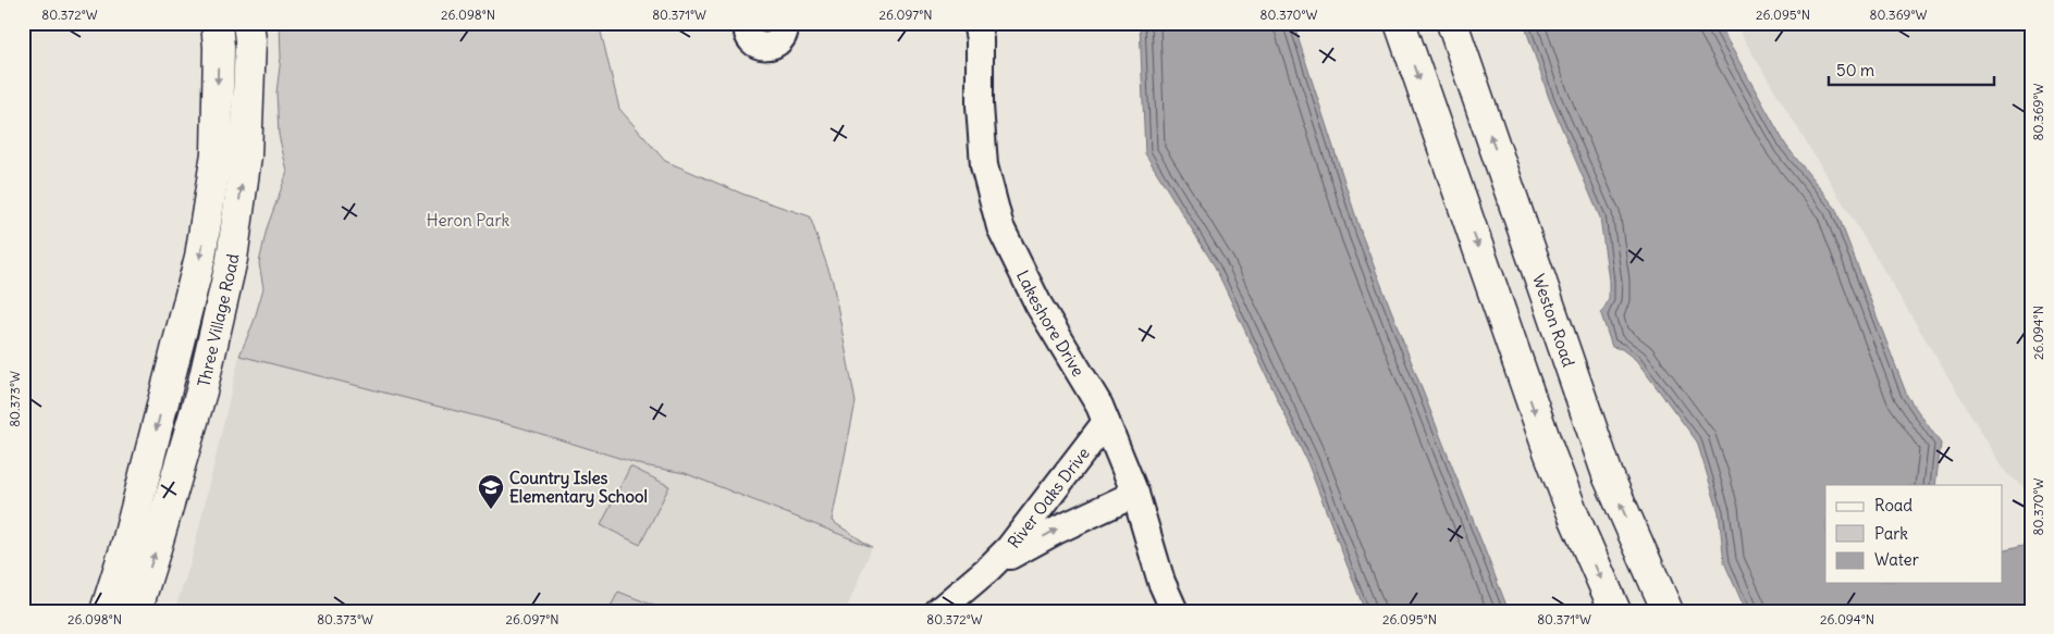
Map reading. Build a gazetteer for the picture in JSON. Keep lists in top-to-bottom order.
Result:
{
  "streets": {
    "main road": ["Weston Road", "Three Village Road"],
    "street": ["Lakeshore Drive", "River Oaks Drive"]
  },
  "crossings": [
    ["Lakeshore Drive", "River Oaks Drive"]
  ],
  "parks": ["Heron Park"],
  "places": {
    "school or university": ["Country Isles Elementary School"]
  },
  "legend": ["Road", "Park", "Water"],
  "scale_bar": "50 m",
  "coordinates": [
    "80.372°W",
    "26.098°N",
    "80.371°W",
    "26.097°N",
    "80.370°W",
    "26.095°N",
    "80.369°W",
    "26.094°N",
    "80.373°W"
  ]
}
